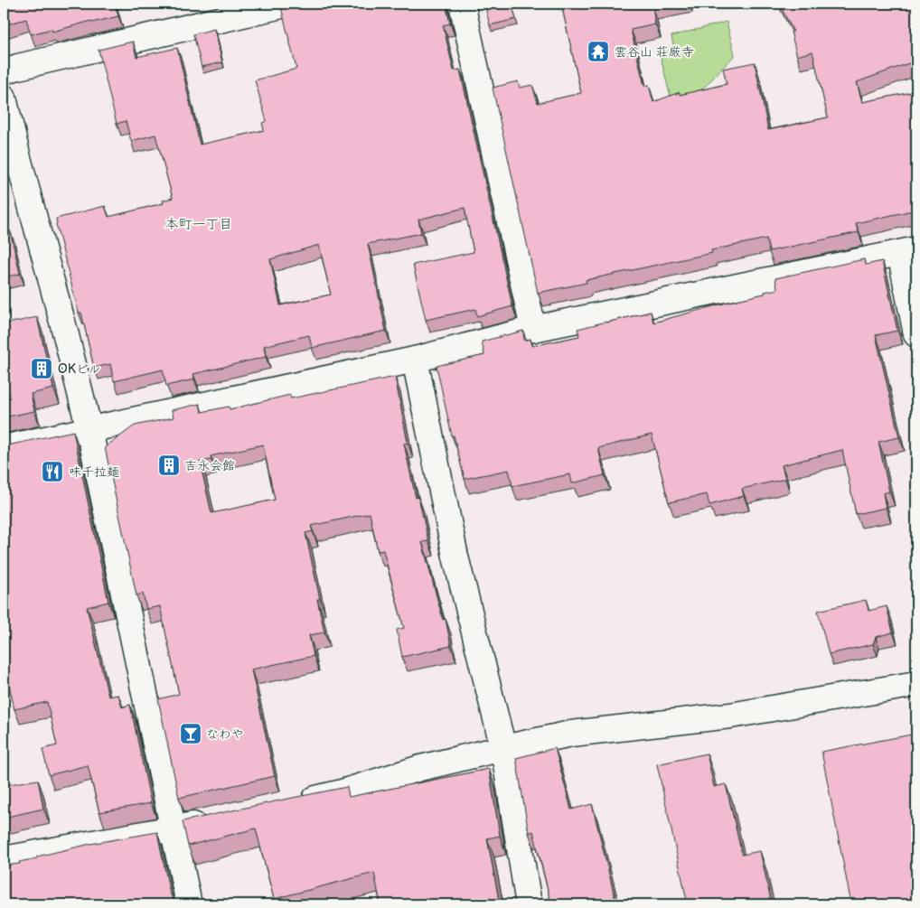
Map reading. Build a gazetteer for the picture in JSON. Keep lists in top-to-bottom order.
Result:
{
  "districts": ["本町一丁目"],
  "places": {
    "temple": ["雲谷山 荘厳寺"],
    "building": ["OKビル", "吉永会館"],
    "restaurant": ["味千拉麺"],
    "bar": ["なわや"]
  }
}
